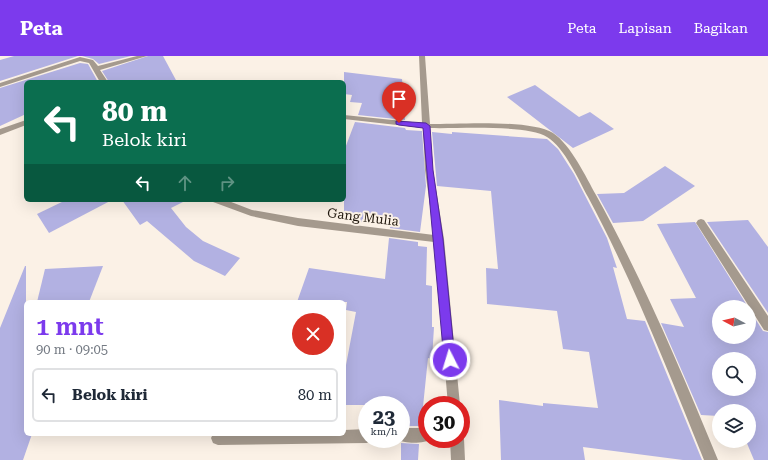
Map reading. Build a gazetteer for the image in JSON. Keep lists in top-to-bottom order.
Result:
{
  "streets": {
    "street": ["Gang Mulia"]
  },
  "north": "left",
  "page": {
    "header": "Peta",
    "nav": ["Peta", "Lapisan", "Bagikan"],
    "turn": ["80 m", "Belok kiri"],
    "heading": ["1 mnt", "90 m · 09:05"],
    "list": [
      {
        "name": "Belok kiri",
        "value": "80 m"
      }
    ],
    "speed": "23 km/h",
    "limit": "30"
  }
}
